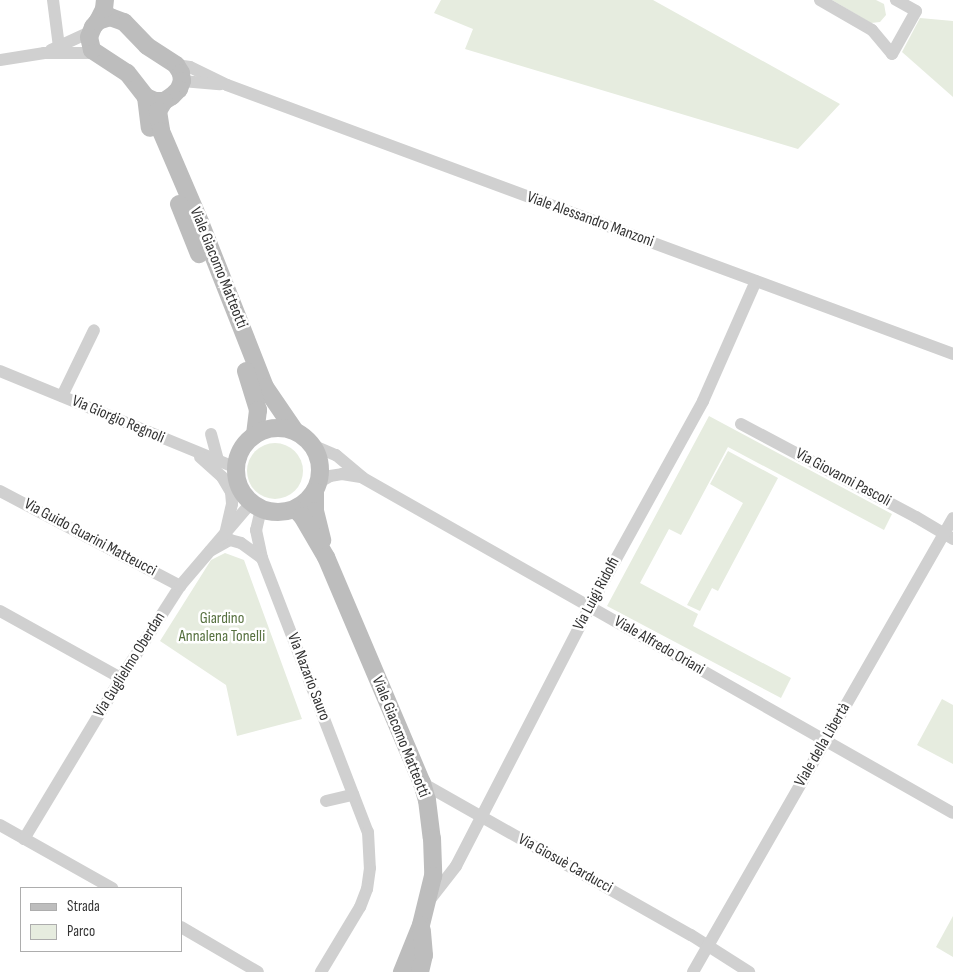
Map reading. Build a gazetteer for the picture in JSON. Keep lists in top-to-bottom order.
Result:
{
  "streets": {
    "main road": ["Viale Giacomo Matteotti"],
    "street": [
      "Viale Alessandro Manzoni",
      "Via Giorgio Regnoli",
      "Via Giovanni Pascoli",
      "Via Guido Guarini Matteucci",
      "Via Luigi Ridolfi",
      "Viale Alfredo Oriani",
      "Via Guglielmo Oberdan",
      "Via Nazario Sauro",
      "Viale della Libertà",
      "Via Giosuè Carducci"
    ]
  },
  "crossings": [
    ["Viale Alessandro Manzoni", "Via Luigi Ridolfi"],
    ["Viale Giacomo Matteotti", "Via Giorgio Regnoli"],
    ["Viale Giacomo Matteotti", "Via Luigi Ridolfi"],
    ["Viale Giacomo Matteotti", "Viale Alfredo Oriani"],
    ["Viale Giacomo Matteotti", "Via Guglielmo Oberdan"],
    ["Viale Giacomo Matteotti", "Via Nazario Sauro"],
    ["Viale Giacomo Matteotti", "Via Giosuè Carducci"],
    ["Via Giorgio Regnoli", "Viale Alfredo Oriani"],
    ["Via Giorgio Regnoli", "Via Guglielmo Oberdan"],
    ["Via Giorgio Regnoli", "Via Nazario Sauro"],
    ["Via Giovanni Pascoli", "Viale della Libertà"],
    ["Via Guido Guarini Matteucci", "Via Guglielmo Oberdan"],
    ["Via Luigi Ridolfi", "Viale Alfredo Oriani"],
    ["Via Luigi Ridolfi", "Via Giosuè Carducci"],
    ["Viale Alfredo Oriani", "Via Guglielmo Oberdan"],
    ["Viale Alfredo Oriani", "Via Nazario Sauro"],
    ["Viale Alfredo Oriani", "Viale della Libertà"],
    ["Via Guglielmo Oberdan", "Via Nazario Sauro"],
    ["Viale della Libertà", "Via Giosuè Carducci"]
  ],
  "parks": ["Giardino Annalena Tonelli"],
  "legend": ["Strada", "Parco"]
}
